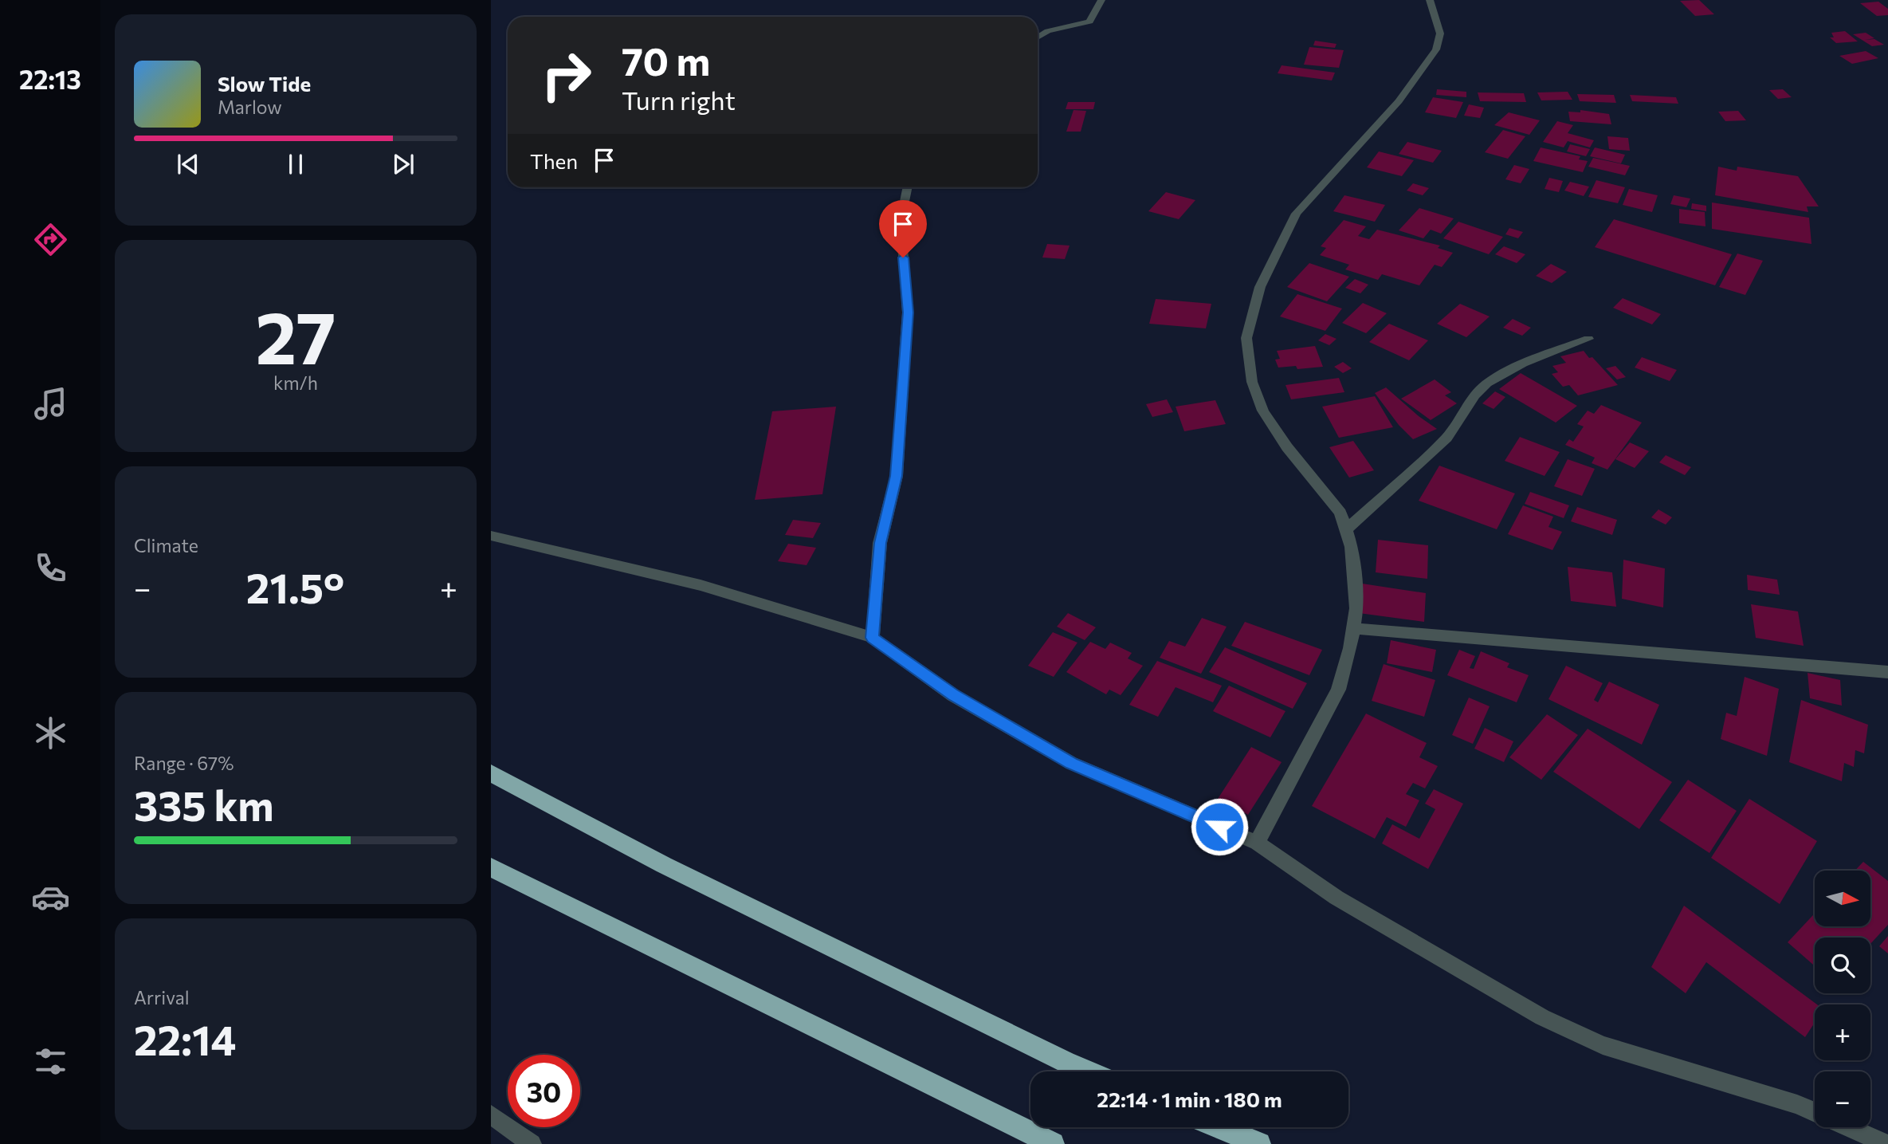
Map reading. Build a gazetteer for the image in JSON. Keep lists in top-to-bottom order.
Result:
{
  "north": "right",
  "page": {
    "tabs": "22:13",
    "turn": ["70 m", "Turn right"],
    "song": ["Slow Tide", "Marlow"],
    "then": "Then",
    "tile": [
      ["27", "km/h"],
      "Climate",
      ["Range · 67%", "335 km"],
      ["Arrival", "22:14"]
    ],
    "heat": ["−", "21.5°", "+"],
    "map_buttons": ["+", "−"],
    "limit": "30",
    "trip": "22:14 · 1 min · 180 m"
  }
}
